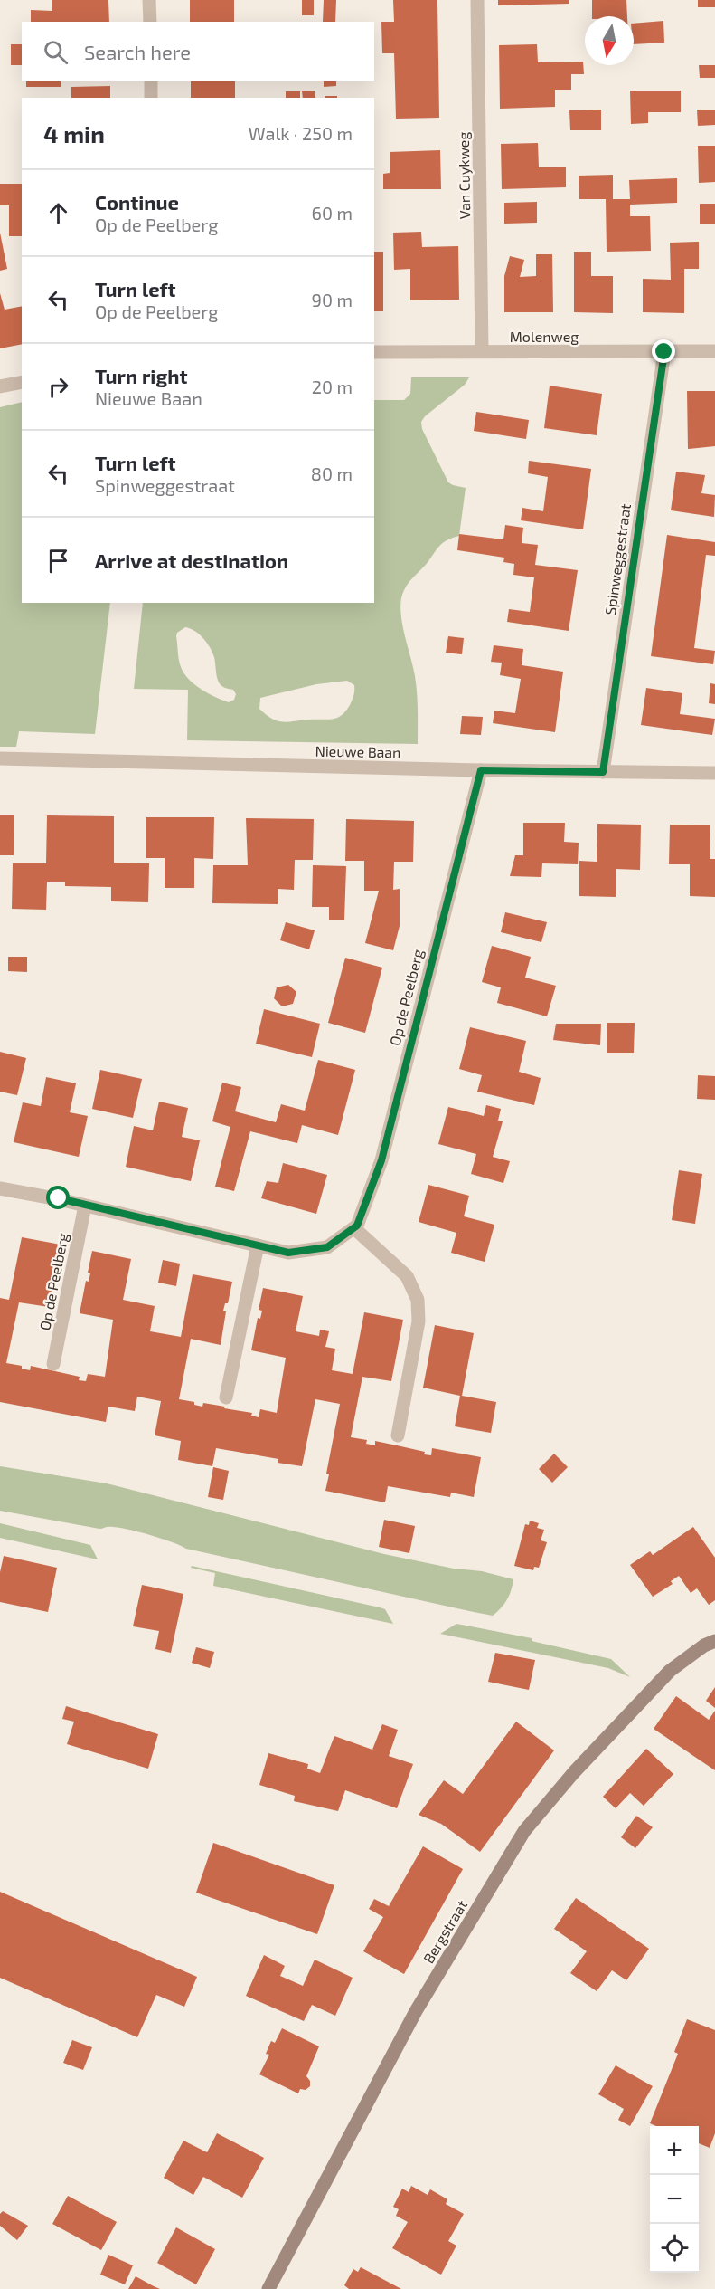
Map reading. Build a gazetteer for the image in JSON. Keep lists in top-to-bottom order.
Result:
{
  "streets": {
    "street": [
      "Van Cuykweg",
      "Molenweg",
      "Spinweggestraat",
      "Nieuwe Baan",
      "Op de Peelberg",
      "Bergstraat"
    ]
  },
  "crossings": [
    ["Van Cuykweg", "Molenweg"],
    ["Molenweg", "Spinweggestraat"],
    ["Spinweggestraat", "Nieuwe Baan"],
    ["Nieuwe Baan", "Op de Peelberg"]
  ],
  "north": "bottom",
  "page": {
    "search": "Search here",
    "heading": ["4 min", "Walk · 250 m"],
    "list": [
      ["Continue", "Op de Peelberg", "60 m"],
      ["Turn left", "Op de Peelberg", "90 m"],
      ["Turn right", "Nieuwe Baan", "20 m"],
      ["Turn left", "Spinweggestraat", "80 m"],
      "Arrive at destination"
    ],
    "map_buttons": ["+", "−"]
  }
}
